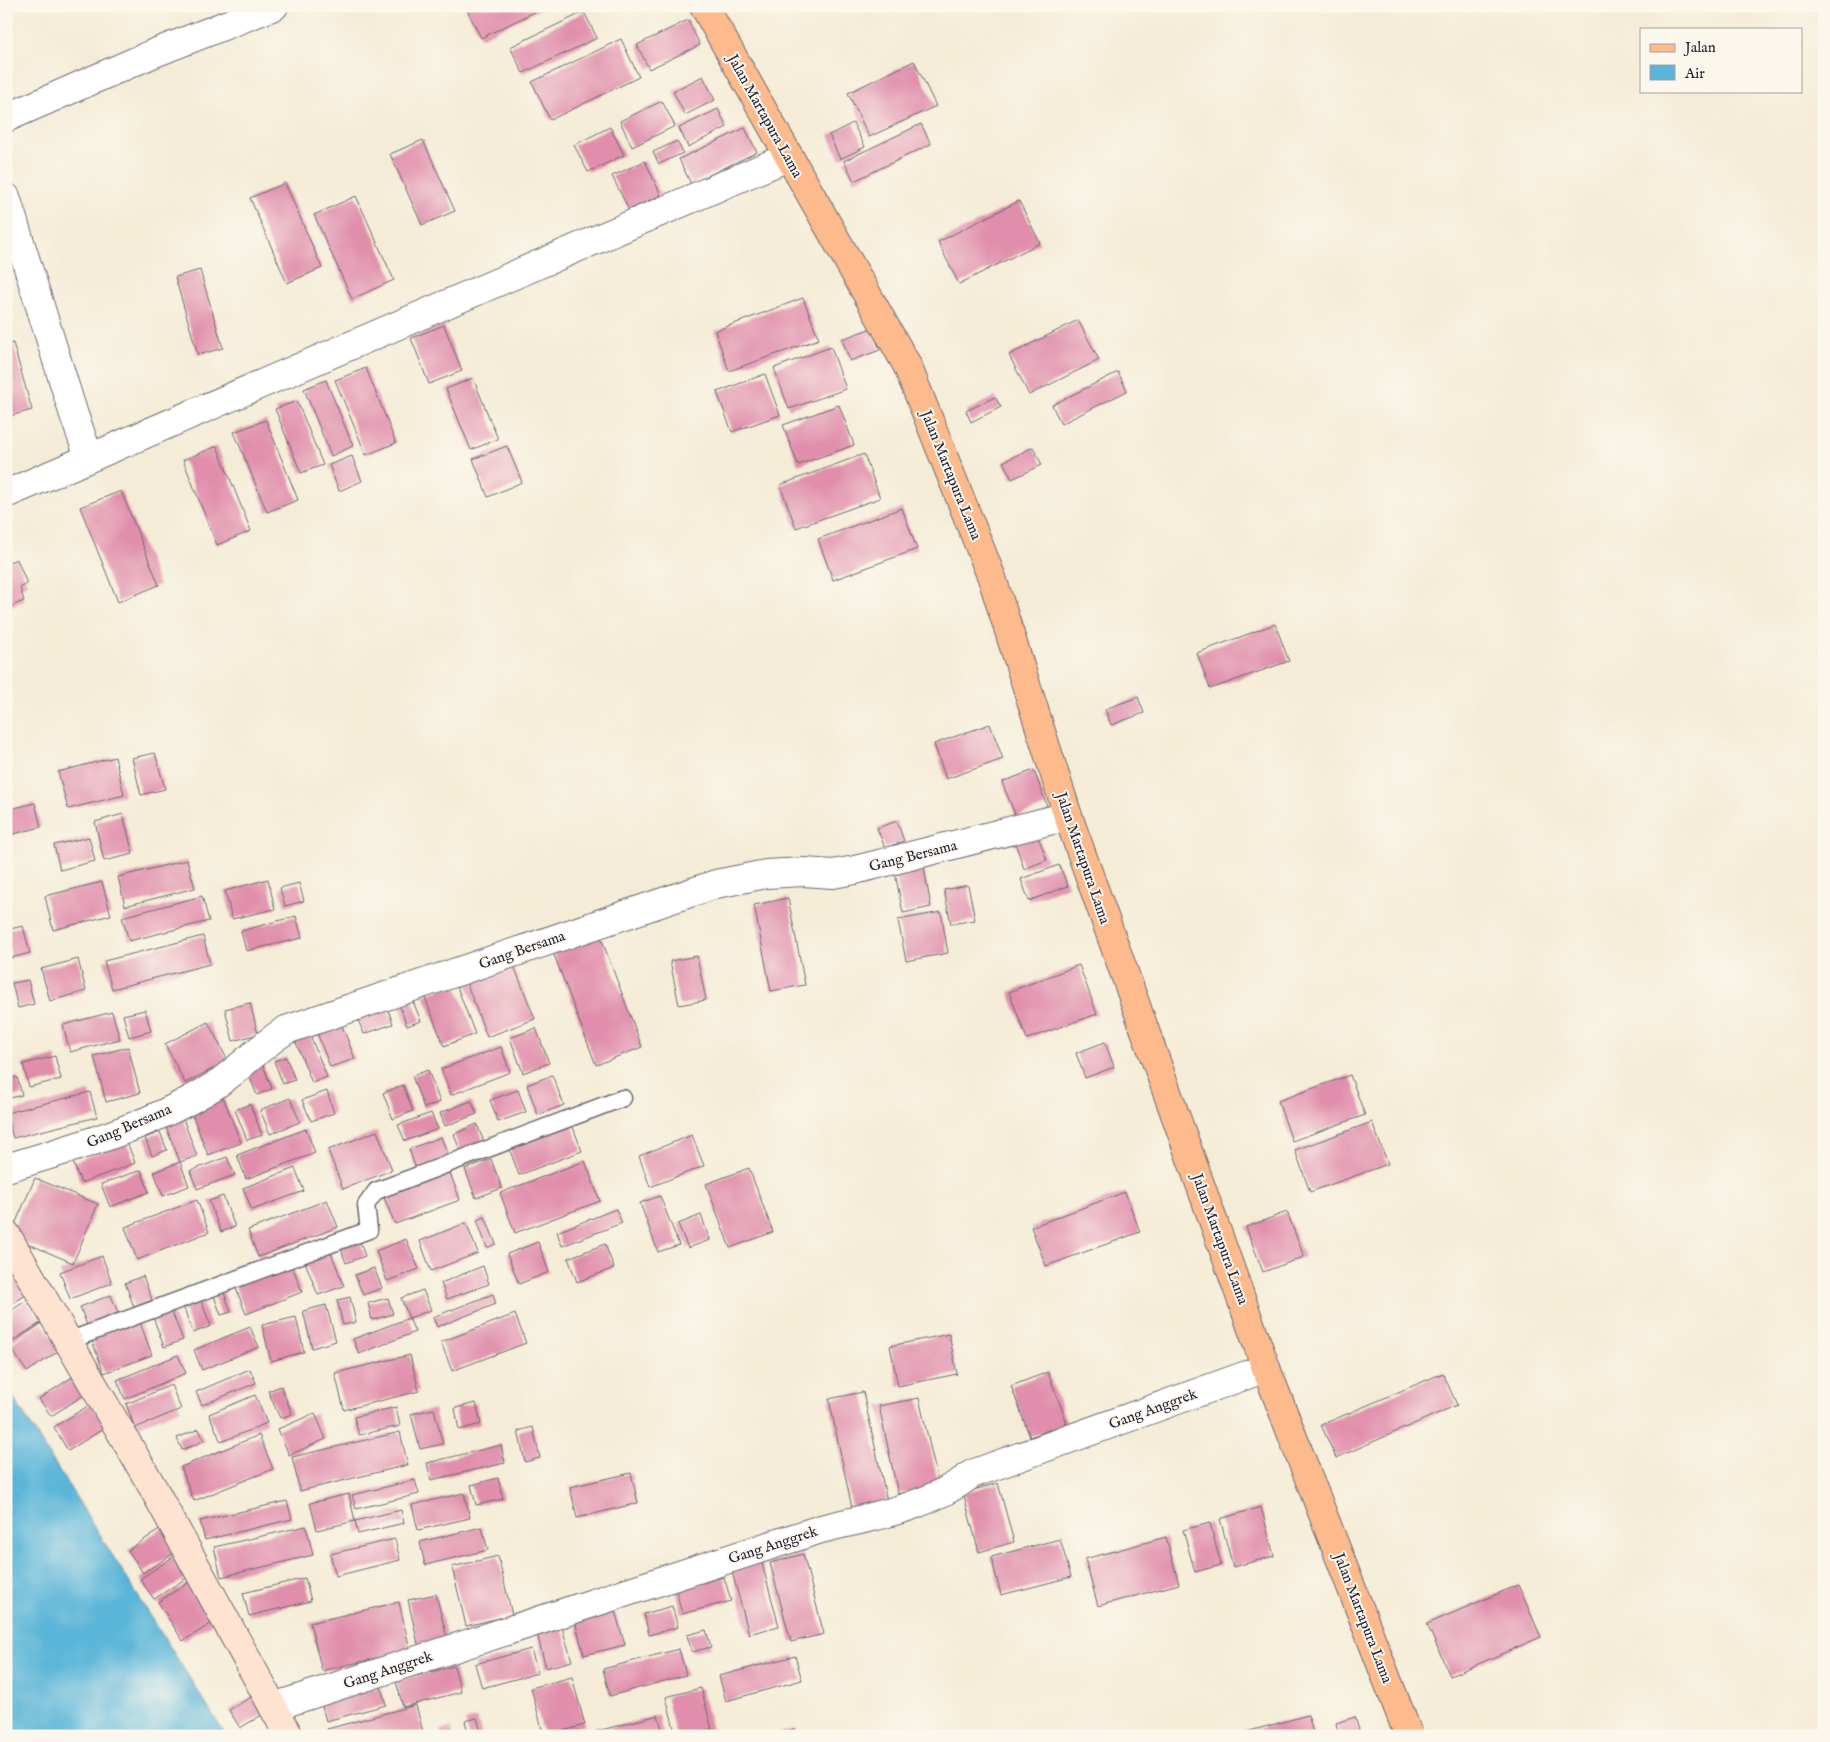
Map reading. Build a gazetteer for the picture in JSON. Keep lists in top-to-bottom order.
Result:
{
  "streets": {
    "main road": ["Jalan Martapura Lama"],
    "street": ["Gang Bersama", "Gang Anggrek"]
  },
  "crossings": [
    ["Jalan Martapura Lama", "Gang Bersama"],
    ["Jalan Martapura Lama", "Gang Anggrek"]
  ],
  "legend": ["Jalan", "Air"]
}
